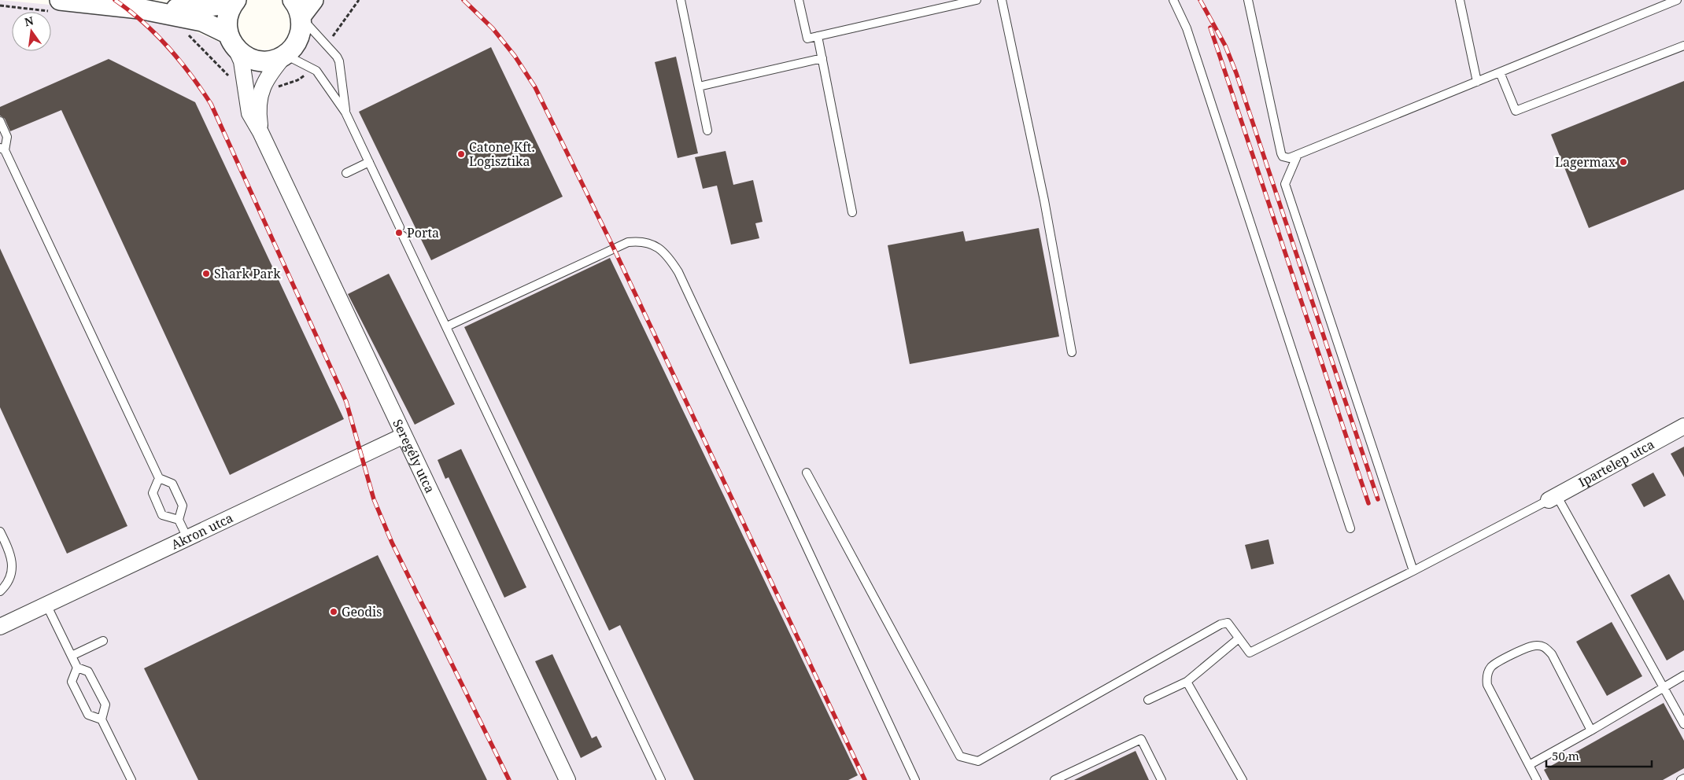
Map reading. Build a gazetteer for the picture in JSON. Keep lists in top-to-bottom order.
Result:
{
  "streets": {
    "street": ["Seregély utca", "Ipartelep utca", "Akron utca"]
  },
  "crossings": [
    ["Seregély utca", "Akron utca"]
  ],
  "places": [
    "Catone Kft. Logisztika",
    "Lagermax",
    "Porta",
    "Shark Park",
    "Geodis"
  ],
  "scale_bar": "50 m",
  "north": "top"
}
